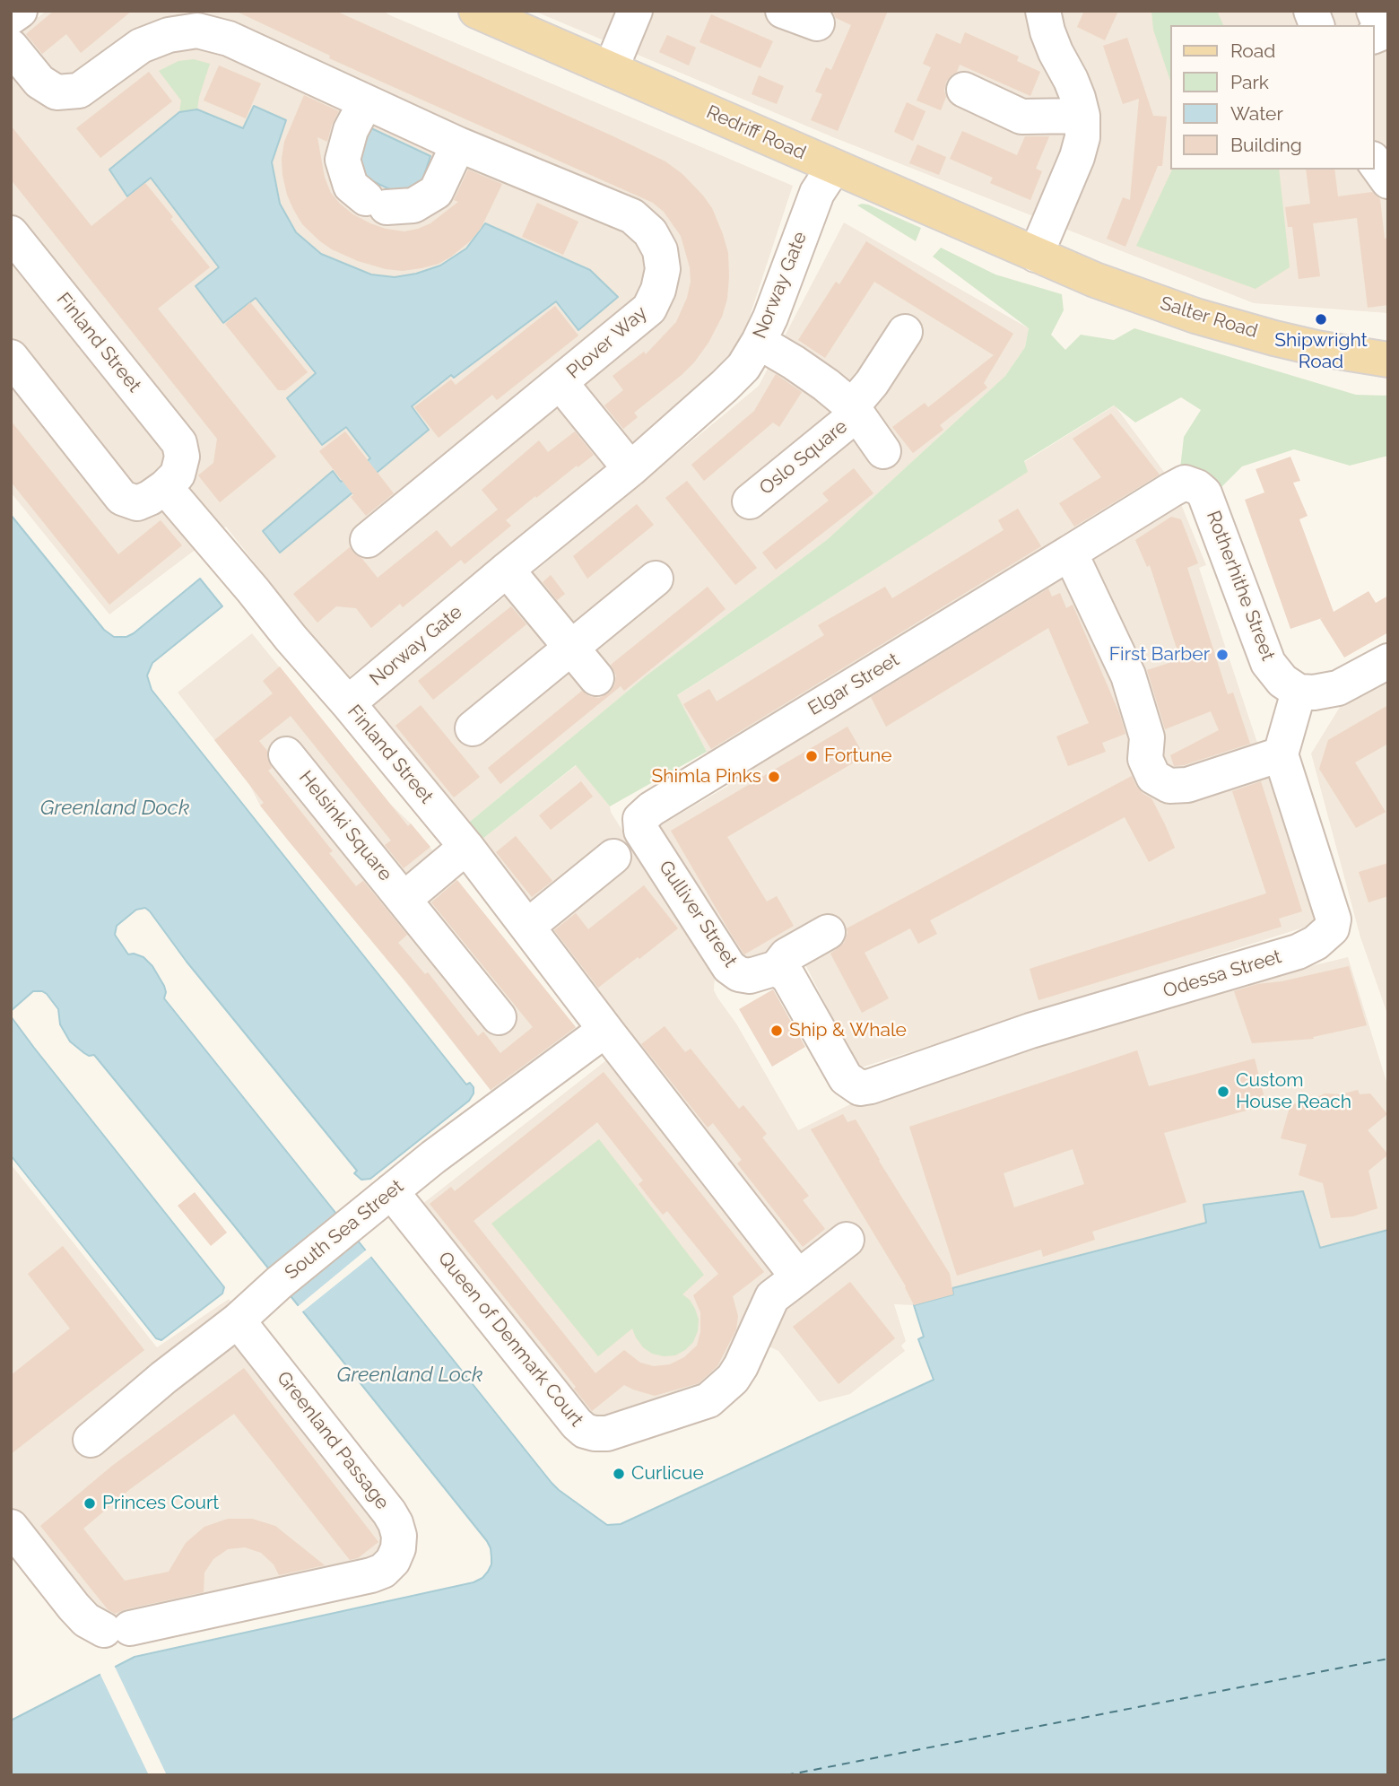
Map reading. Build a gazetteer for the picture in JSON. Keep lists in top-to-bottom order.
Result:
{
  "streets": {
    "main road": ["Redriff Road", "Salter Road"],
    "street": [
      "Norway Gate",
      "Finland Street",
      "Plover Way",
      "Oslo Square",
      "Rotherhithe Street",
      "Elgar Street",
      "Helsinki Square",
      "Gulliver Street",
      "Odessa Street",
      "South Sea Street",
      "Queen of Denmark Court",
      "Greenland Passage"
    ]
  },
  "crossings": [
    ["Redriff Road", "Norway Gate"],
    ["Redriff Road", "Salter Road"],
    ["Norway Gate", "Finland Street"],
    ["Norway Gate", "Oslo Square"],
    ["Finland Street", "Helsinki Square"],
    ["Finland Street", "South Sea Street"],
    ["Rotherhithe Street", "Elgar Street"],
    ["Elgar Street", "Gulliver Street"],
    ["Gulliver Street", "Odessa Street"],
    ["South Sea Street", "Queen of Denmark Court"],
    ["South Sea Street", "Greenland Passage"]
  ],
  "water": ["Greenland Dock", "Greenland Lock"],
  "places": [
    "Shipwright Road",
    "First Barber",
    "Fortune",
    "Shimla Pinks",
    "Ship & Whale",
    "Custom House Reach",
    "Curlicue",
    "Princes Court"
  ],
  "legend": [
    "Road",
    "Park",
    "Water",
    "Building"
  ]
}
